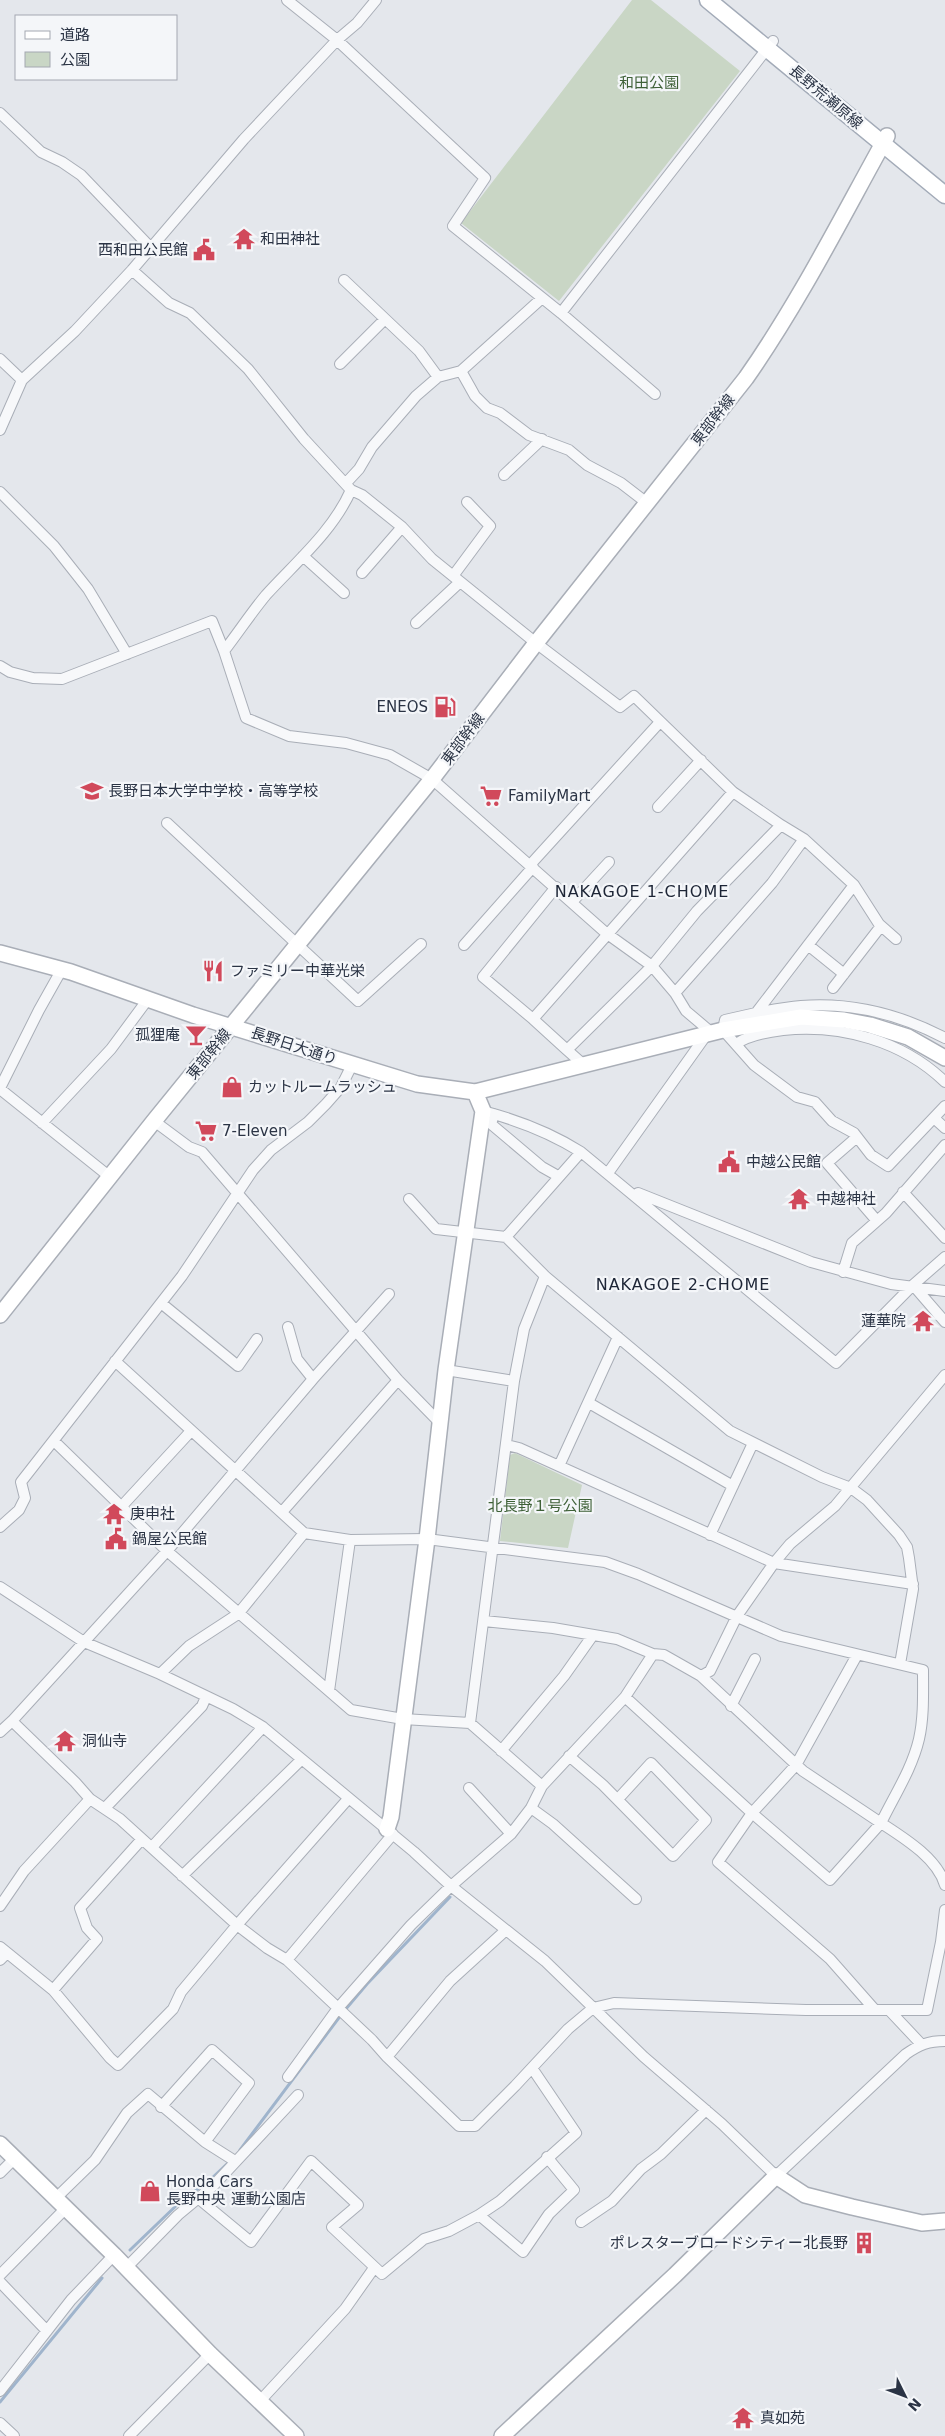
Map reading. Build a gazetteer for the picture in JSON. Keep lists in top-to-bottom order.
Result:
{
  "streets": {
    "main road": ["長野荒瀬原線"],
    "street": ["東部幹線", "長野日大通り"]
  },
  "crossings": [
    ["長野荒瀬原線", "東部幹線"],
    ["東部幹線", "長野日大通り"]
  ],
  "districts": ["NAKAGOE 1-CHOME", "NAKAGOE 2-CHOME"],
  "parks": ["和田公園", "北長野１号公園"],
  "places": {
    "temple": [
      "和田神社",
      "中越神社",
      "蓮華院",
      "庚申社",
      "洞仙寺",
      "真如苑"
    ],
    "public building": ["西和田公民館", "中越公民館", "鍋屋公民館"],
    "fuel station": ["ENEOS"],
    "school or university": ["長野日本大学中学校・高等学校"],
    "supermarket": ["FamilyMart", "7-Eleven"],
    "restaurant": ["ファミリー中華光栄"],
    "bar": ["孤狸庵"],
    "shop": ["カットルームラッシュ", "Honda Cars 長野中央 運動公園店"],
    "building": ["ポレスターブロードシティー北長野"]
  },
  "legend": ["道路", "公園"],
  "north": "bottom right"
}
